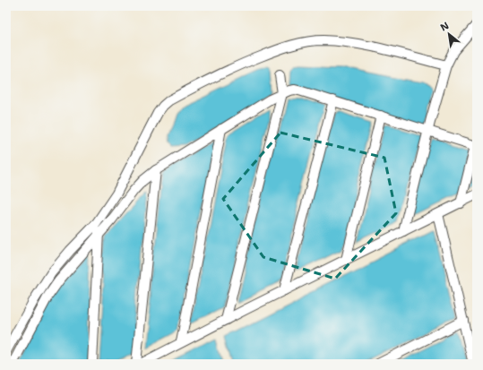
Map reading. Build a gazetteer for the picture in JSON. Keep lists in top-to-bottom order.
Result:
{
  "north": "top left"
}
